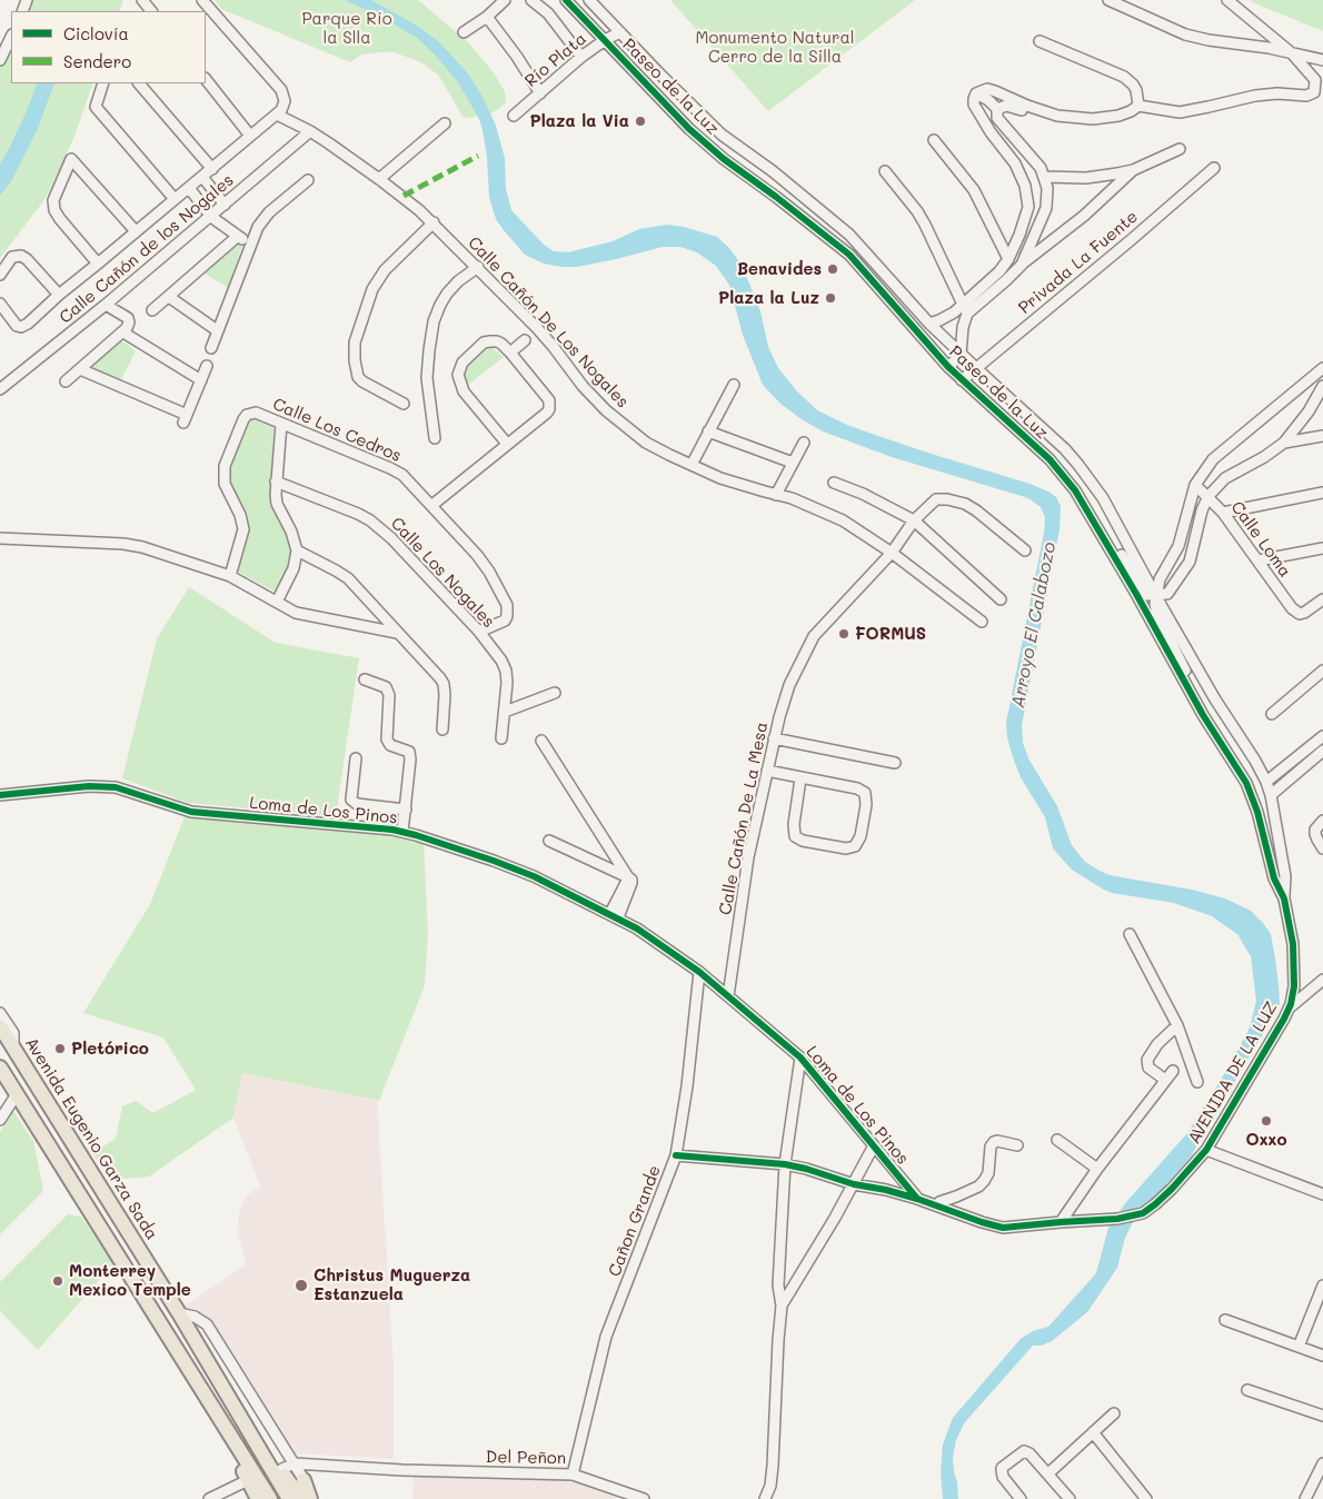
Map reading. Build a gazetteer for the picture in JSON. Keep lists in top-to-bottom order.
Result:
{
  "streets": {
    "highway": ["Avenida Eugenio Garza Sada"],
    "street": [
      "Río Plata",
      "Paseo de la Luz",
      "Calle Cañón de los Nogales",
      "Privada La Fuente",
      "Calle Cañón De Los Nogales",
      "Calle Los Cedros",
      "Calle Loma",
      "Calle Los Nogales",
      "Loma de Los Pinos",
      "Calle Cañón De La Mesa",
      "AVENIDA DE LA LUZ",
      "Cañon Grande",
      "Del Peñon"
    ]
  },
  "crossings": [
    ["Río Plata", "Paseo de la Luz"],
    ["Paseo de la Luz", "Privada La Fuente"],
    ["Paseo de la Luz", "AVENIDA DE LA LUZ"],
    ["Calle Cañón de los Nogales", "Calle Cañón De Los Nogales"],
    ["Calle Cañón De Los Nogales", "Calle Cañón De La Mesa"],
    ["Calle Los Cedros", "Calle Los Nogales"],
    ["Loma de Los Pinos", "Calle Cañón De La Mesa"],
    ["Loma de Los Pinos", "AVENIDA DE LA LUZ"],
    ["Loma de Los Pinos", "Cañon Grande"],
    ["AVENIDA DE LA LUZ", "Cañon Grande"],
    ["Cañon Grande", "Del Peñon"]
  ],
  "water": ["Arroyo El Calabozo"],
  "parks": ["Parque Río la Slla", "Monumento Natural Cerro de la Silla"],
  "places": [
    "Plaza la Via",
    "Benavides",
    "Plaza la Luz",
    "FORMUS",
    "Pletórico",
    "Oxxo",
    "Monterrey Mexico Temple",
    "Christus Muguerza Estanzuela"
  ],
  "legend": ["Ciclovía", "Sendero"]
}
